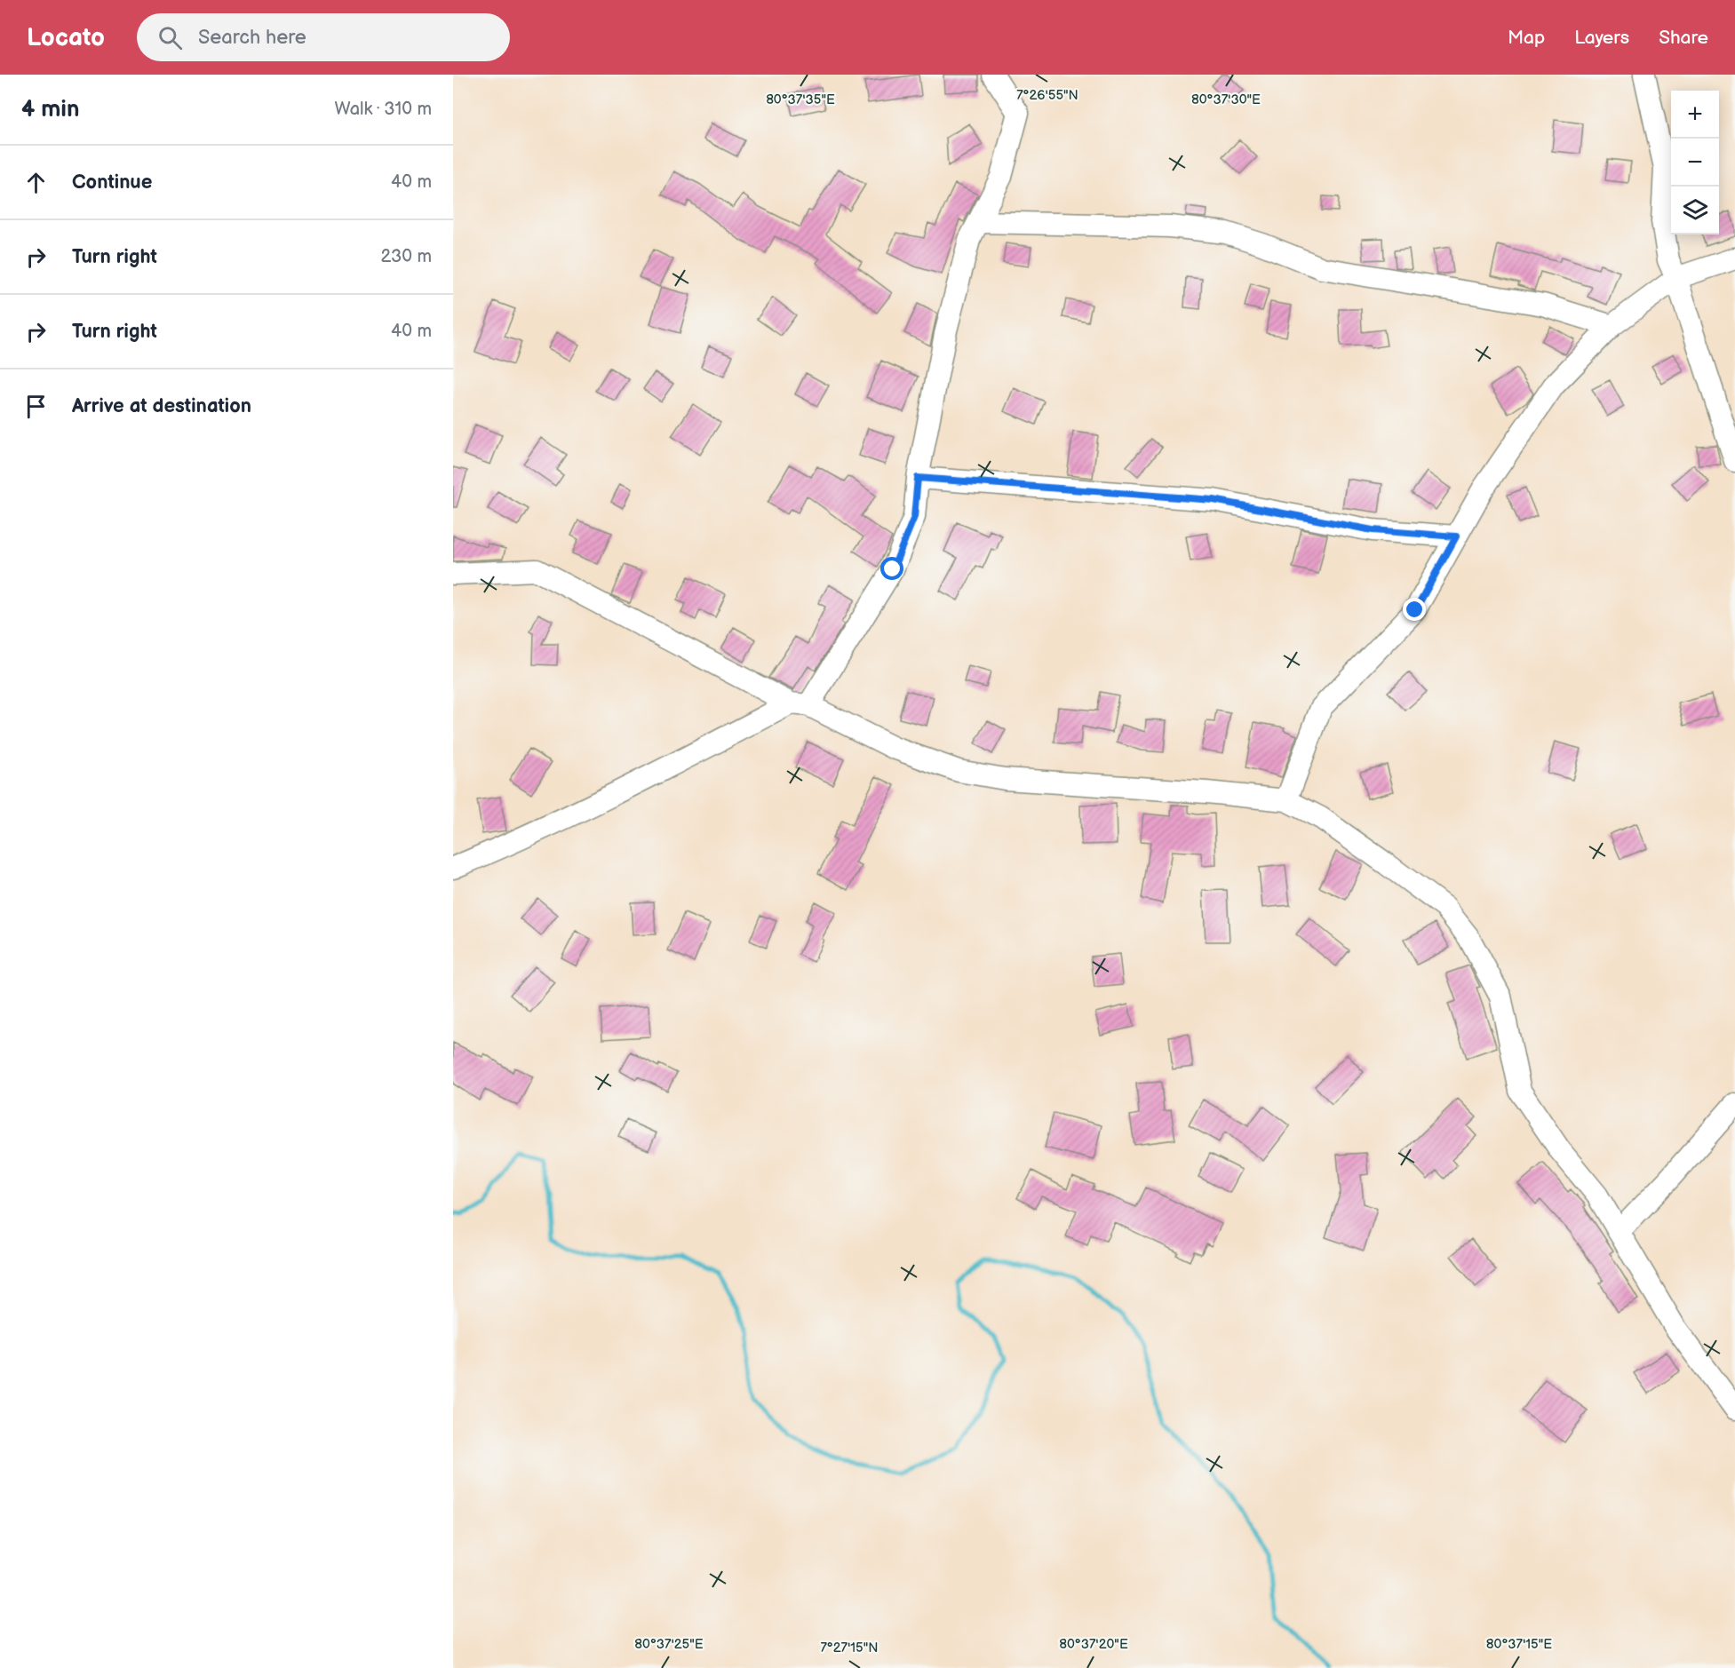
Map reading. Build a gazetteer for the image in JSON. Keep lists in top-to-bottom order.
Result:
{
  "page": {
    "header": "Locato",
    "search": "Search here",
    "nav": ["Map", "Layers", "Share"],
    "heading": ["4 min", "Walk · 310 m"],
    "map_buttons": ["+", "−"],
    "list": [
      ["Continue", "40 m"],
      ["Turn right", "230 m"],
      ["Turn right", "40 m"],
      "Arrive at destination"
    ]
  },
  "coordinates": [
    "7°26'55\"N",
    "80°37'35\"E",
    "80°37'30\"E",
    "80°37'25\"E",
    "80°37'20\"E",
    "80°37'15\"E",
    "7°27'15\"N"
  ]
}
